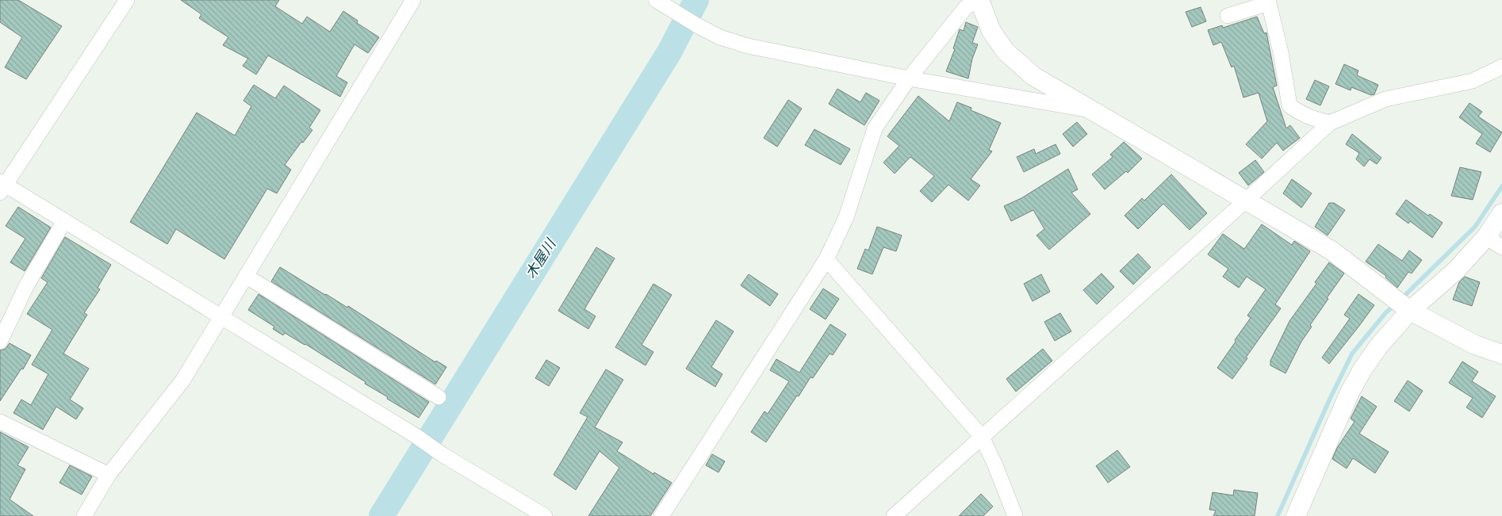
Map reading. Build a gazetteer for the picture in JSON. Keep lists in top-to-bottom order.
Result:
{
  "water": ["木屋川"]
}
